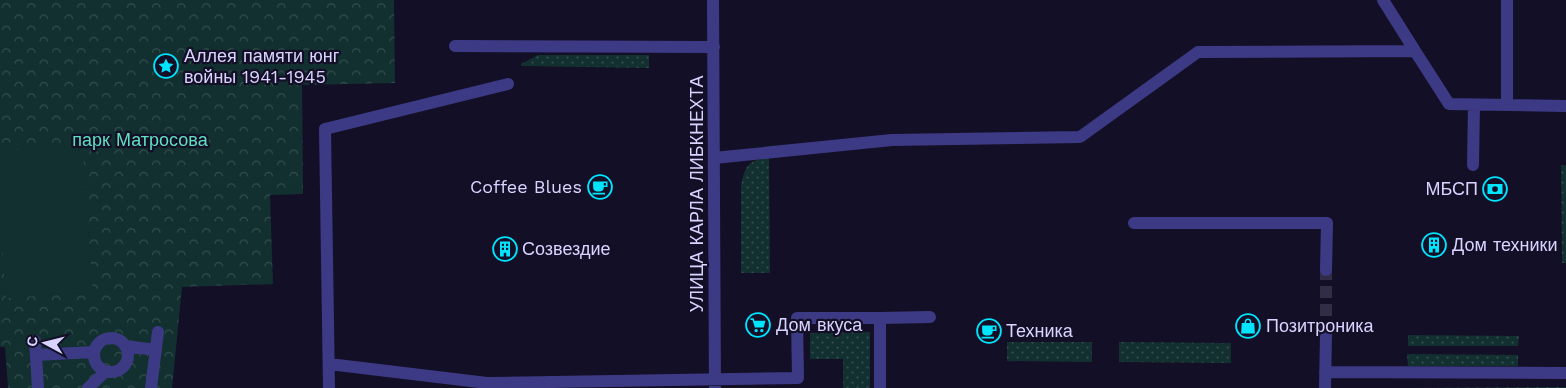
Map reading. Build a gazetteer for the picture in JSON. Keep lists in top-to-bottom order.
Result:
{
  "streets": {
    "street": ["УЛИЦА КАРЛА ЛИБКНЕХТА"]
  },
  "parks": ["парк Матросова"],
  "places": {
    "place": ["Аллея памяти юнг войны 1941-1945"],
    "cafe": ["Coffee Blues", "Техника"],
    "bank": ["МБСП"],
    "building": ["Дом техники", "Созвездие"],
    "supermarket": ["Дом вкуса"],
    "shop": ["Позитроника"]
  },
  "north": "left"
}
